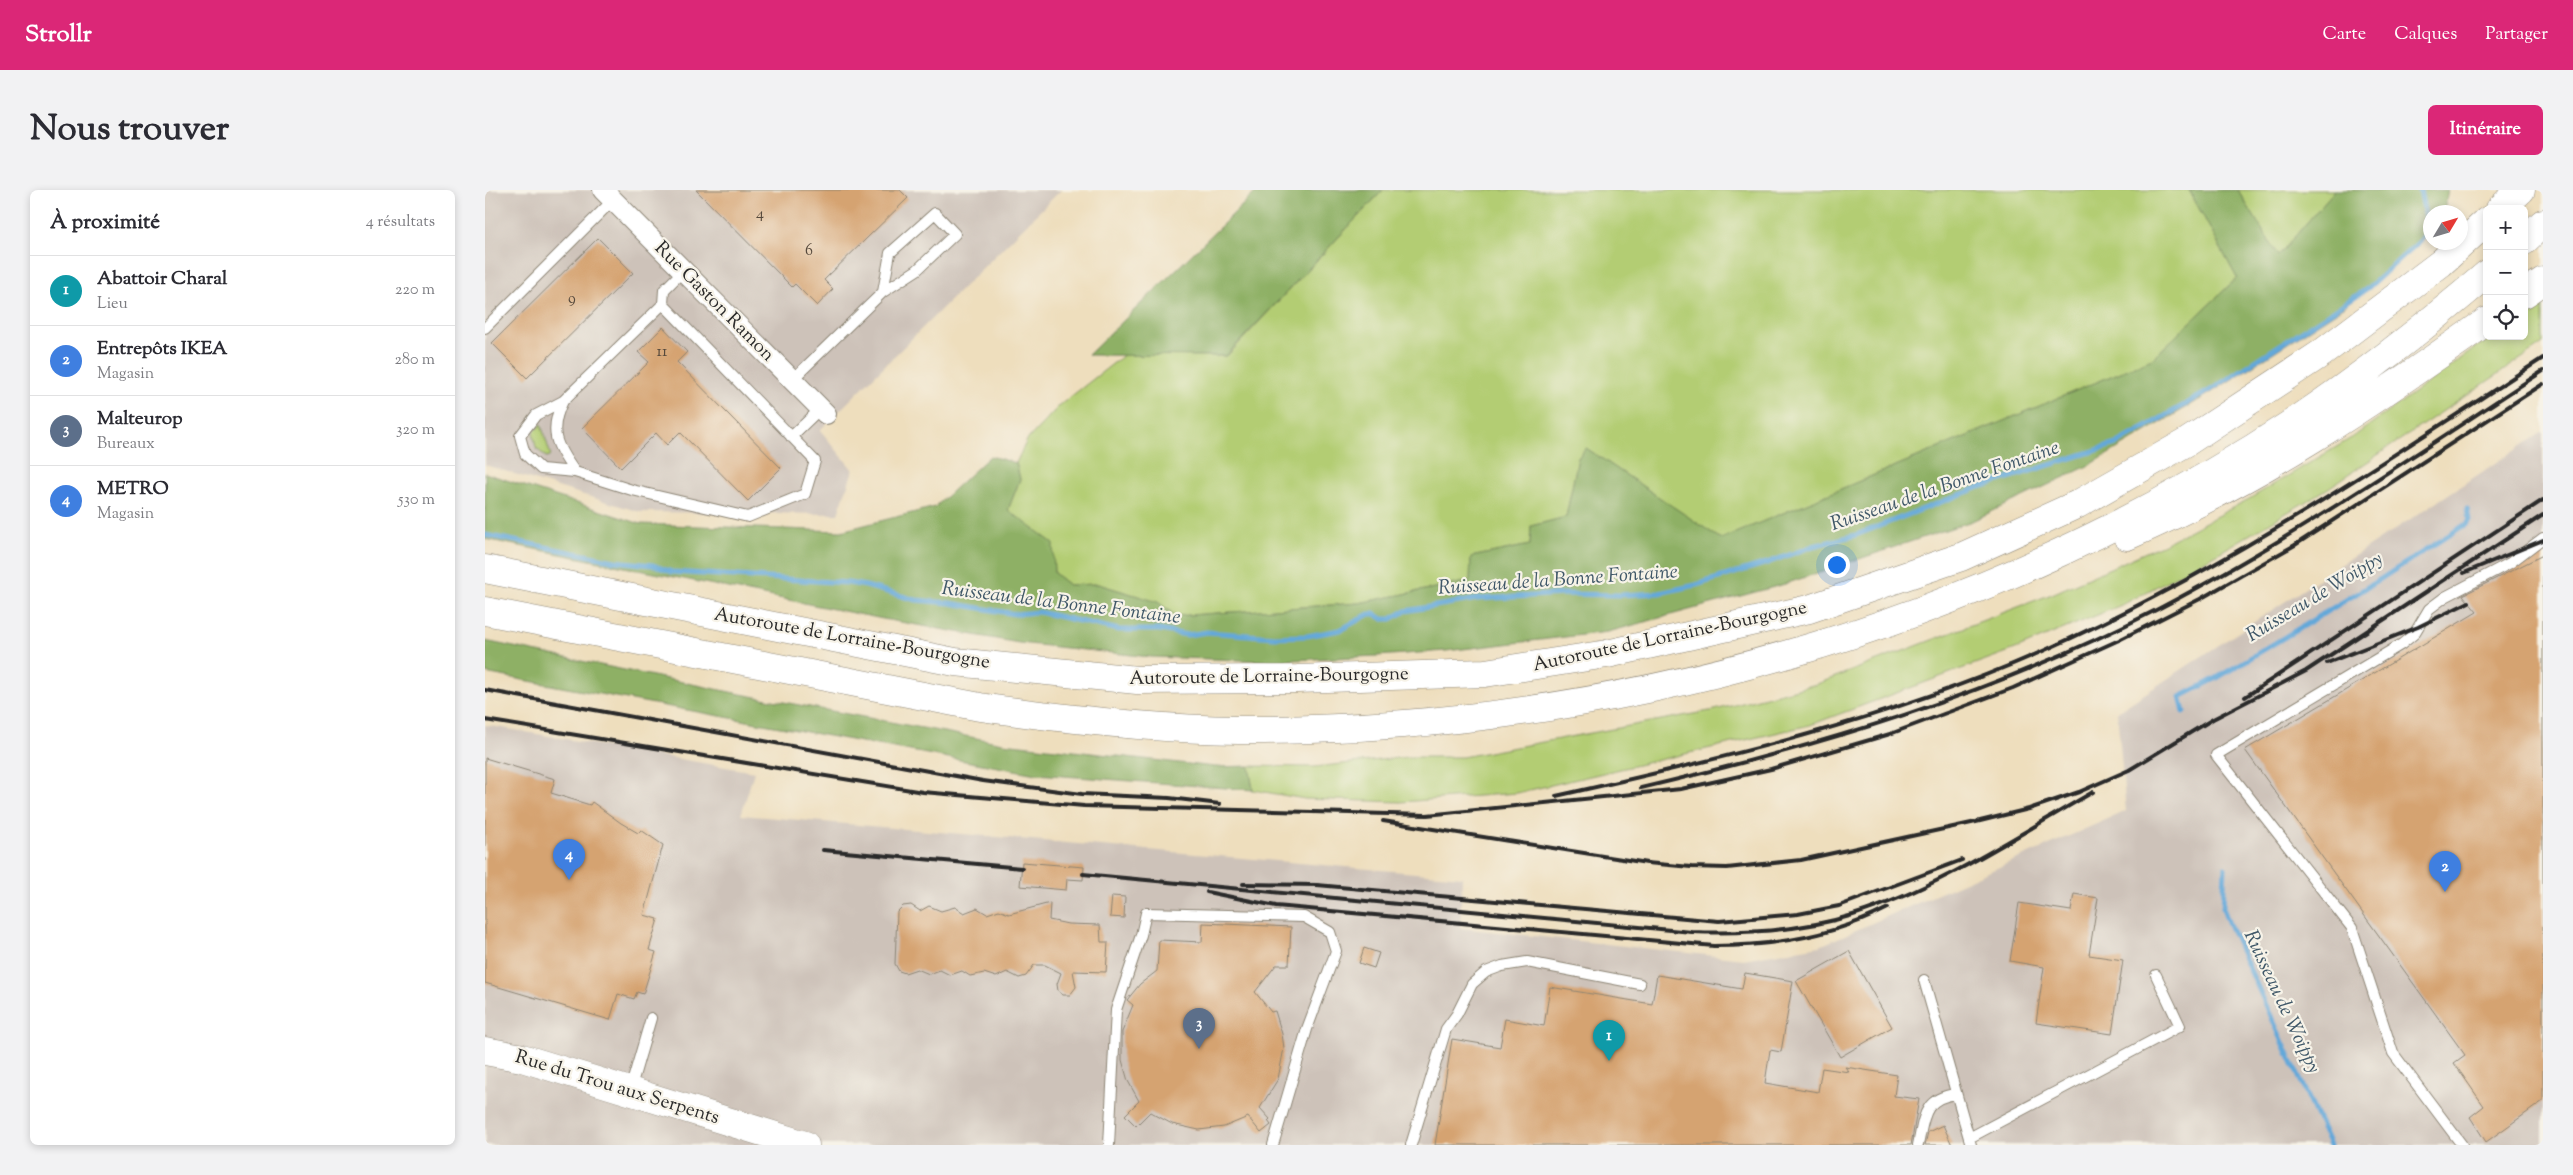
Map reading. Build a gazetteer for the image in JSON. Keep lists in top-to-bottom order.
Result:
{
  "streets": {
    "main road": ["Autoroute de Lorraine-Bourgogne", "Rue du Trou aux Serpents"],
    "street": ["Rue Gaston Ramon"]
  },
  "water": ["Ruisseau de la Bonne Fontaine", "Ruisseau de Woippy"],
  "house_numbers": [
    "4",
    "6",
    "9",
    "11"
  ],
  "north": "top right",
  "page": {
    "header": "Strollr",
    "nav": ["Carte", "Calques", "Partager"],
    "title": "Nous trouver",
    "buttons": "Itinéraire",
    "heading": ["À proximité", "4 résultats"],
    "map_buttons": ["+", "−"],
    "list": [
      {
        "mark": "1",
        "name": "Abattoir Charal",
        "note": "Lieu",
        "value": "220 m"
      },
      {
        "mark": "2",
        "name": "Entrepôts IKEA",
        "note": "Magasin",
        "value": "280 m"
      },
      {
        "mark": "3",
        "name": "Malteurop",
        "note": "Bureaux",
        "value": "320 m"
      },
      {
        "mark": "4",
        "name": "METRO",
        "note": "Magasin",
        "value": "530 m"
      }
    ],
    "pins": [
      "4",
      "2",
      "3",
      "1"
    ]
  }
}
